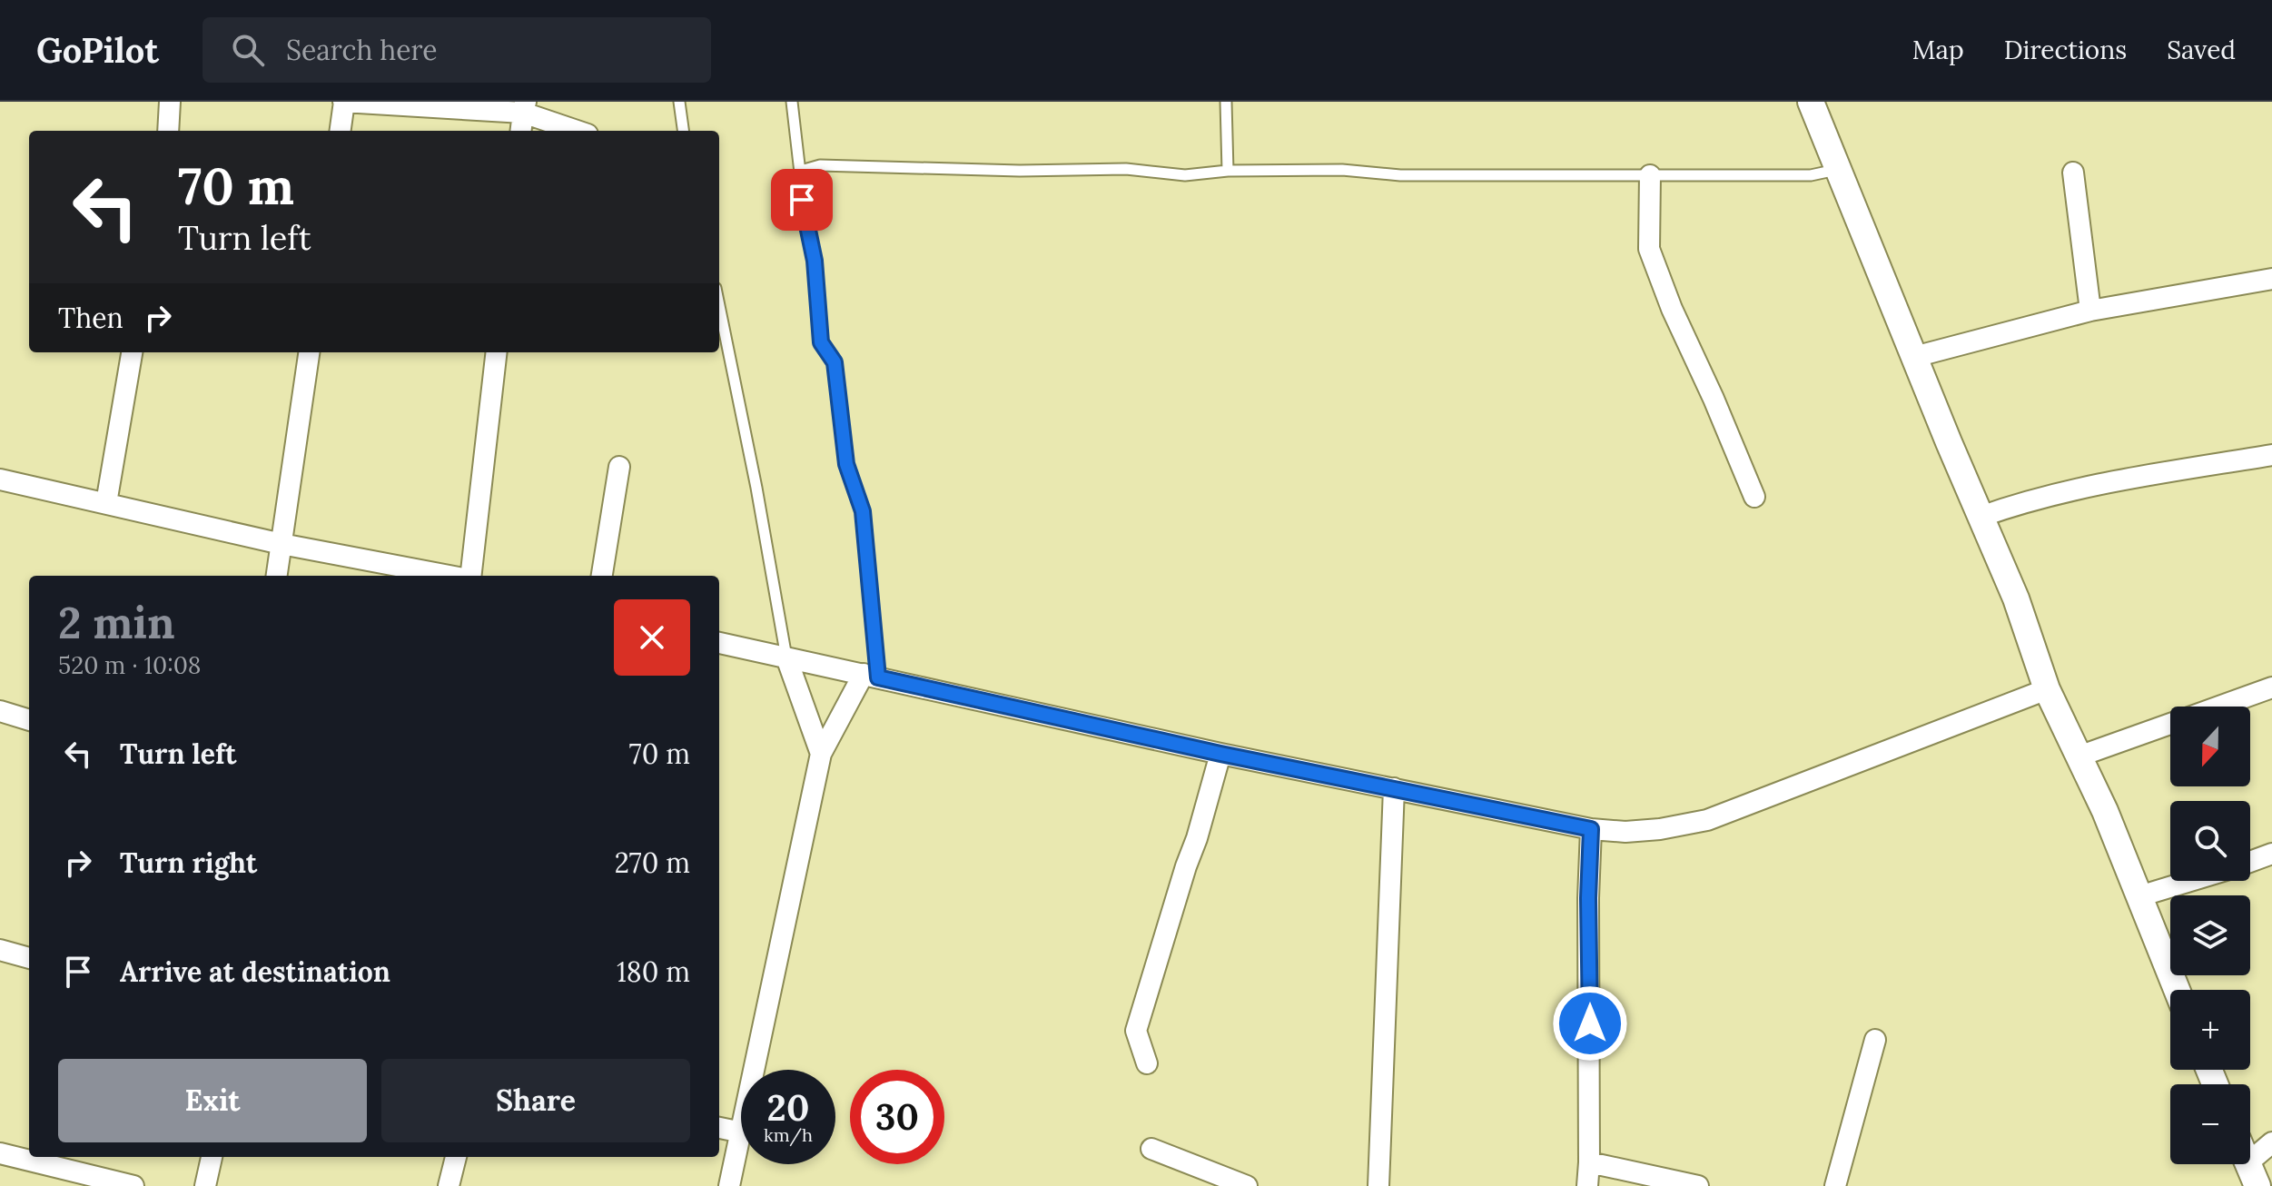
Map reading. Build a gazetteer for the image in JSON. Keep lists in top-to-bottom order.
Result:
{
  "north": "bottom",
  "page": {
    "header": "GoPilot",
    "search": "Search here",
    "nav": ["Map", "Directions", "Saved"],
    "turn": ["70 m", "Turn left"],
    "then": "Then",
    "heading": ["2 min", "520 m · 10:08"],
    "list": [
      {
        "name": "Turn left",
        "value": "70 m"
      },
      {
        "name": "Turn right",
        "value": "270 m"
      },
      {
        "name": "Arrive at destination",
        "value": "180 m"
      }
    ],
    "map_buttons": ["+", "−"],
    "buttons": ["Exit", "Share"],
    "speed": "20 km/h",
    "limit": "30"
  }
}
